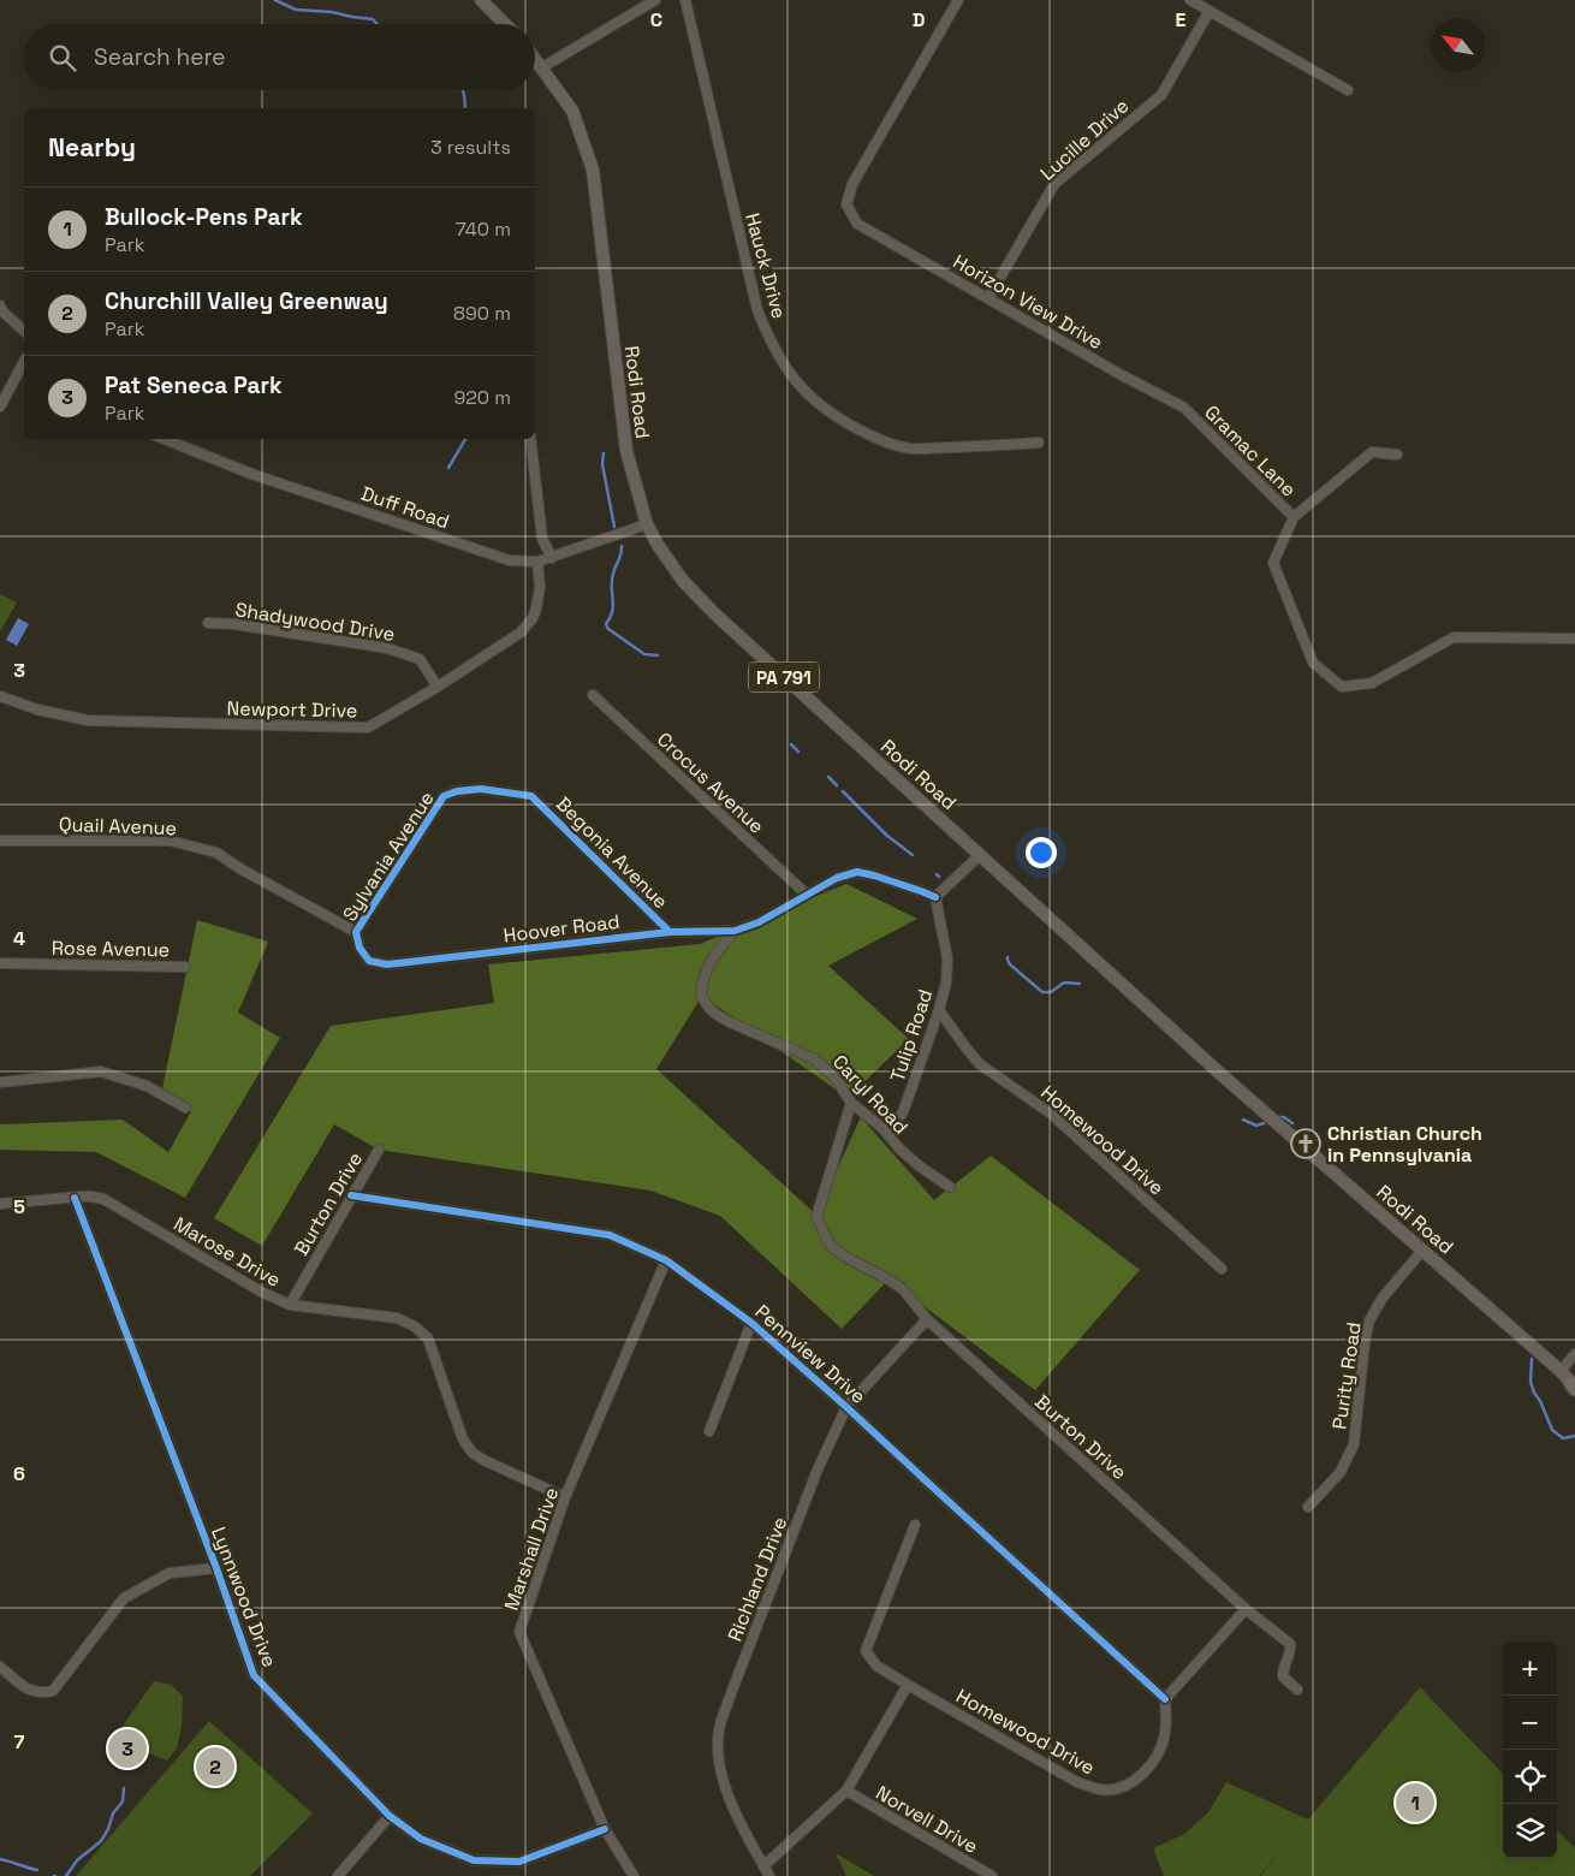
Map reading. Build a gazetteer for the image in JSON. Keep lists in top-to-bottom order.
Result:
{
  "streets": {
    "main road": ["Rodi Road", "PA 791"],
    "street": [
      "Lucille Drive",
      "Hauck Drive",
      "Horizon View Drive",
      "Gramac Lane",
      "Duff Road",
      "Shadywood Drive",
      "Newport Drive",
      "Crocus Avenue",
      "Quail Avenue",
      "Begonia Avenue",
      "Sylvania Avenue",
      "Hoover Road",
      "Rose Avenue",
      "Tulip Road",
      "Caryl Road",
      "Homewood Drive",
      "Burton Drive",
      "Marose Drive",
      "Pennview Drive",
      "Purity Road",
      "Marshall Drive",
      "Richland Drive",
      "Lynnwood Drive",
      "Norvell Drive"
    ]
  },
  "crossings": [
    ["Lucille Drive", "Horizon View Drive"],
    ["Horizon View Drive", "Gramac Lane"],
    ["Rodi Road", "Duff Road"],
    ["Rodi Road", "Purity Road"],
    ["Duff Road", "Newport Drive"],
    ["Shadywood Drive", "Newport Drive"],
    ["Crocus Avenue", "Hoover Road"],
    ["Quail Avenue", "Sylvania Avenue"],
    ["Begonia Avenue", "Sylvania Avenue"],
    ["Begonia Avenue", "Hoover Road"],
    ["Sylvania Avenue", "Hoover Road"],
    ["Hoover Road", "Tulip Road"],
    ["Hoover Road", "Caryl Road"],
    ["Tulip Road", "Caryl Road"],
    ["Tulip Road", "Homewood Drive"],
    ["Caryl Road", "Burton Drive"],
    ["Homewood Drive", "Pennview Drive"],
    ["Burton Drive", "Marose Drive"],
    ["Burton Drive", "Pennview Drive"],
    ["Burton Drive", "Richland Drive"],
    ["Marose Drive", "Marshall Drive"],
    ["Marose Drive", "Lynnwood Drive"],
    ["Pennview Drive", "Marshall Drive"],
    ["Pennview Drive", "Richland Drive"],
    ["Marshall Drive", "Lynnwood Drive"]
  ],
  "places": {
    "church": ["Christian Church in Pennsylvania"]
  },
  "north": "top left",
  "page": {
    "search": "Search here",
    "heading": ["Nearby", "3 results"],
    "list": [
      {
        "mark": "1",
        "name": "Bullock-Pens Park",
        "note": "Park",
        "value": "740 m"
      },
      {
        "mark": "2",
        "name": "Churchill Valley Greenway",
        "note": "Park",
        "value": "890 m"
      },
      {
        "mark": "3",
        "name": "Pat Seneca Park",
        "note": "Park",
        "value": "920 m"
      }
    ],
    "map_buttons": ["+", "−"],
    "pins": ["3", "2", "1"]
  },
  "grid": {
    "columns": ["C", "D", "E"],
    "rows": [
      "3",
      "4",
      "5",
      "6",
      "7"
    ]
  }
}
